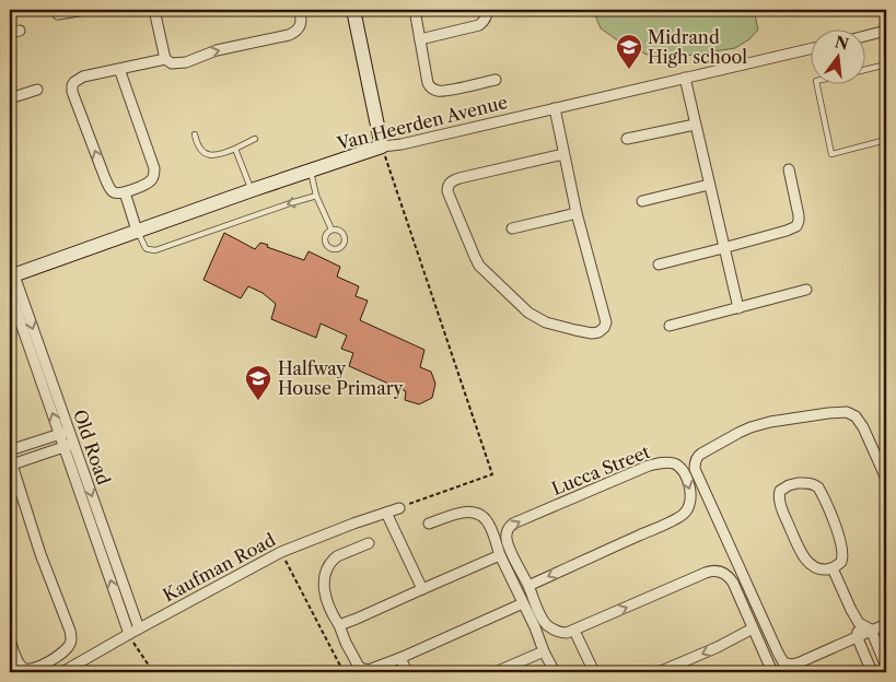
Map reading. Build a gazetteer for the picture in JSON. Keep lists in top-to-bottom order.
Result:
{
  "streets": {
    "street": [
      "Van Heerden Avenue",
      "Old Road",
      "Lucca Street",
      "Kaufman Road"
    ]
  },
  "crossings": [
    ["Van Heerden Avenue", "Old Road"],
    ["Old Road", "Kaufman Road"]
  ],
  "places": {
    "school or university": ["Midrand High school", "Halfway House Primary"]
  },
  "north": "top"
}
